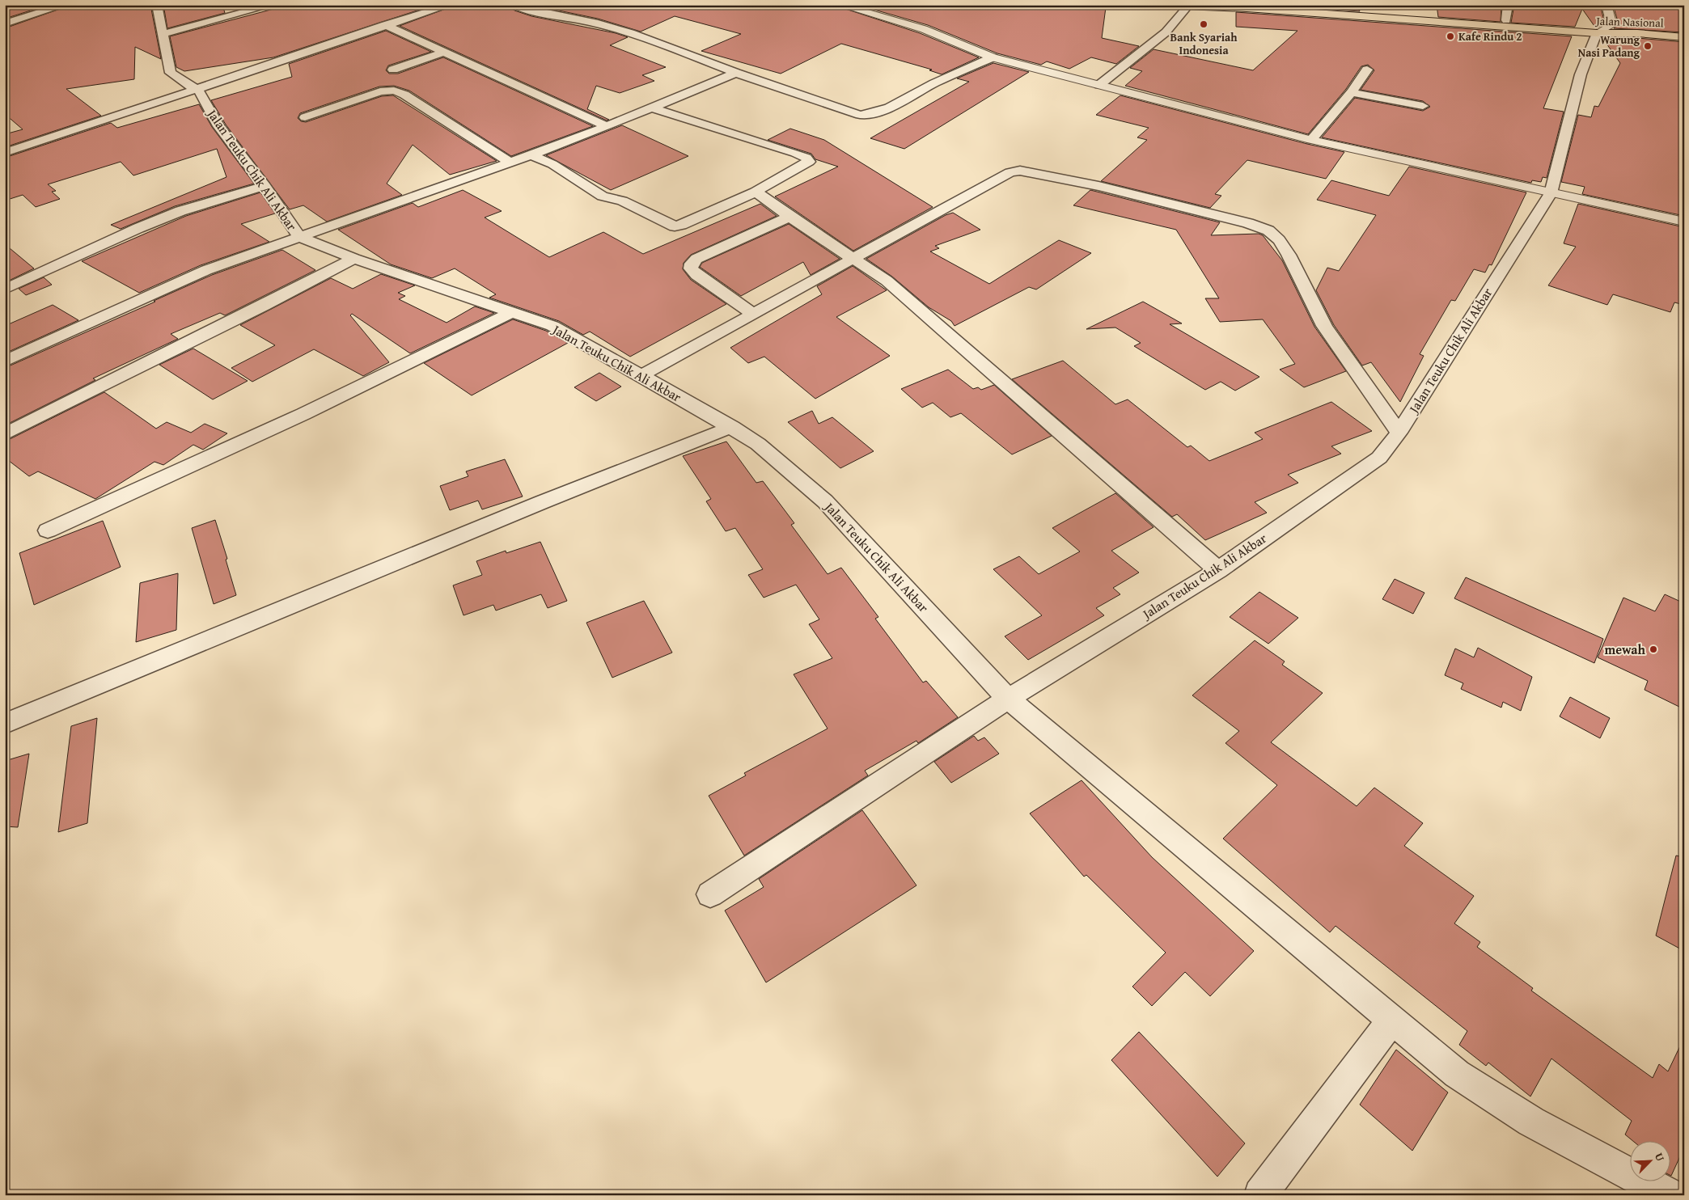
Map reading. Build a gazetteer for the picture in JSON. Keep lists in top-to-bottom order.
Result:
{
  "streets": {
    "highway": ["Jalan Nasional"],
    "street": ["Jalan Teuku Chik Ali Akbar"]
  },
  "crossings": [
    ["Jalan Nasional", "Jalan Teuku Chik Ali Akbar"]
  ],
  "places": [
    "Bank Syariah Indonesia",
    "Kafe Rindu 2",
    "Warung Nasi Padang",
    "mewah"
  ],
  "north": "top right"
}
